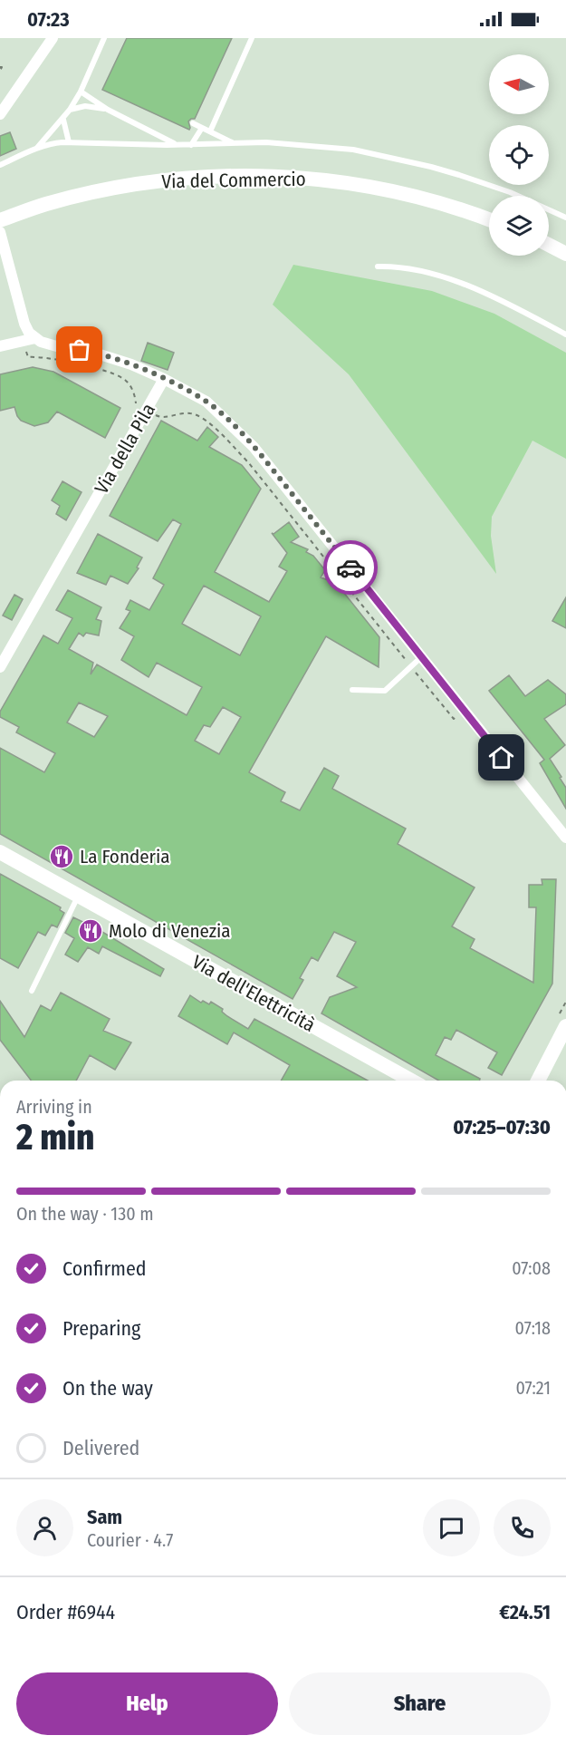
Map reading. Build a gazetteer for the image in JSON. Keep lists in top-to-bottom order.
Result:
{
  "streets": {
    "street": ["Via del Commercio", "Via della Pila", "Via dell'Elettricità"]
  },
  "places": {
    "restaurant": ["La Fonderia", "Molo di Venezia"]
  },
  "north": "left",
  "page": {
    "status": "07:23",
    "heading": ["2 min", "Arriving in", "07:25–07:30"],
    "panel": [
      "Sam",
      "Courier · 4.7",
      "Order #6944",
      "€24.51"
    ],
    "bar": "On the way · 130 m",
    "list": [
      ["Confirmed", "07:08"],
      ["Preparing", "07:18"],
      ["On the way", "07:21"],
      "Delivered"
    ],
    "buttons": ["Help", "Share"]
  }
}
